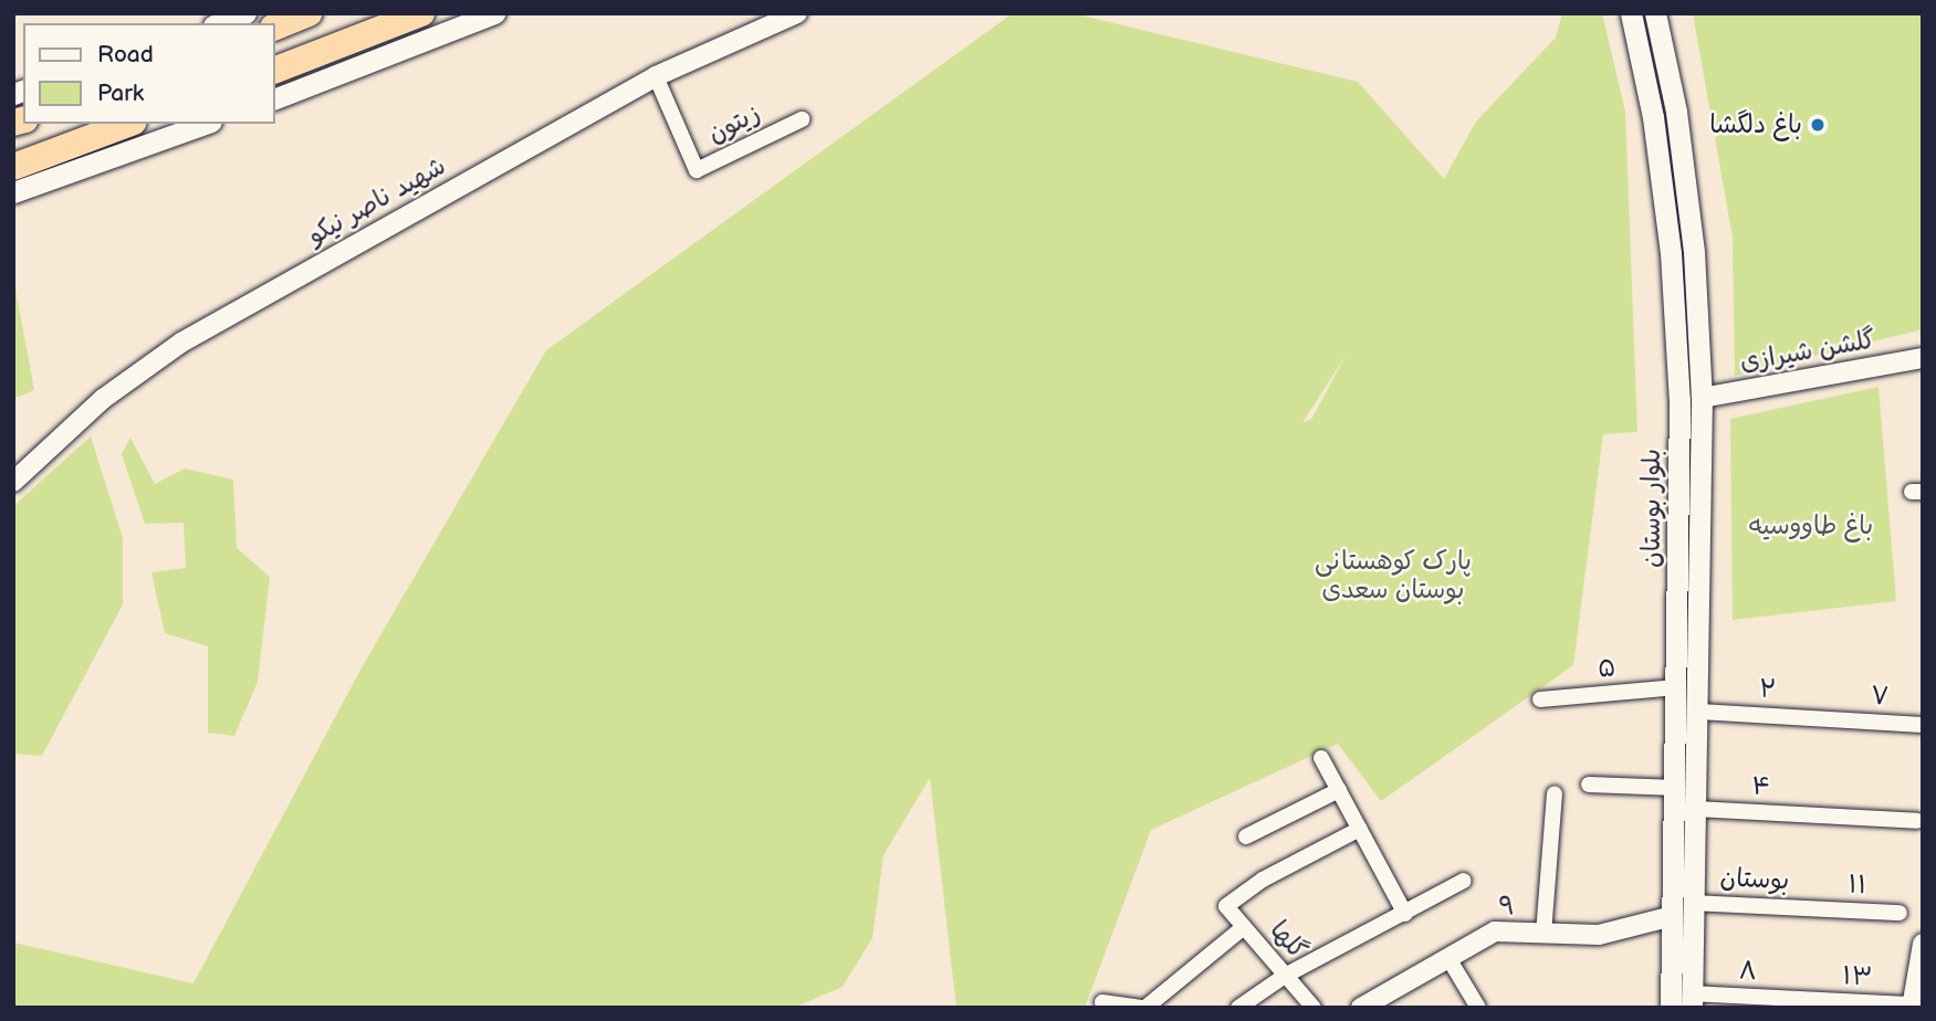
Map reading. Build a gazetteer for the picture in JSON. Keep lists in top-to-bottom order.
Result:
{
  "streets": {
    "main road": ["بلوار بوستان"],
    "street": [
      "زیتون",
      "شهید ناصر نیکو",
      "گلشن شیرازی",
      "۵",
      "۲",
      "۷",
      "۴",
      "بوستان",
      "۱۱",
      "۹",
      "گلها",
      "۸",
      "۱۳"
    ]
  },
  "crossings": [
    ["زیتون", "شهید ناصر نیکو"],
    ["گلشن شیرازی", "بلوار بوستان"],
    ["بلوار بوستان", "۵"],
    ["بلوار بوستان", "۲"],
    ["بلوار بوستان", "۴"],
    ["بلوار بوستان", "بوستان"],
    ["بلوار بوستان", "۹"],
    ["بلوار بوستان", "۸"],
    ["۲", "۷"],
    ["بوستان", "۱۱"],
    ["۸", "۱۳"]
  ],
  "parks": ["باغ طاووسیه", "پارک کوهستانی بوستان سعدی"],
  "places": ["باغ دلگشا"],
  "legend": ["Road", "Park"]
}
